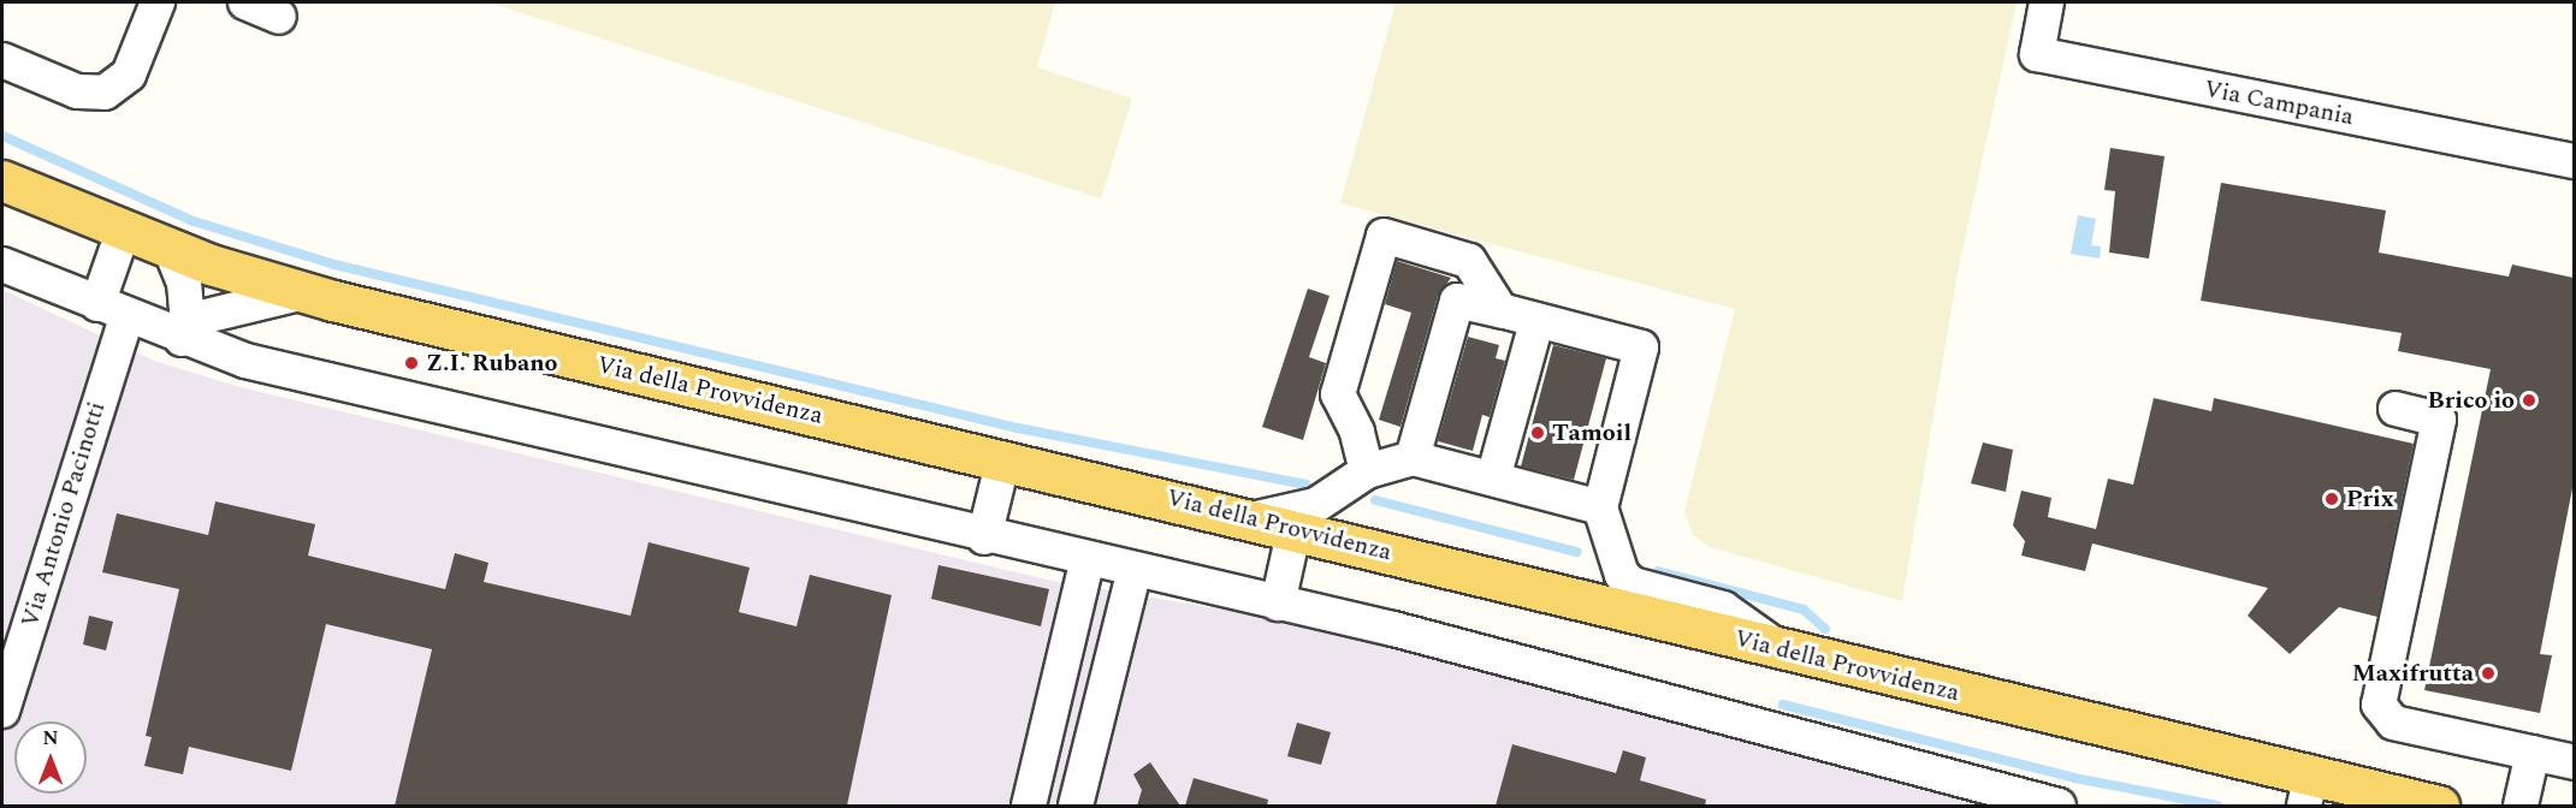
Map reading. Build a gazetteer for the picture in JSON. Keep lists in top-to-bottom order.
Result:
{
  "streets": {
    "main road": ["Via della Provvidenza"],
    "street": ["Via Campania", "Via Antonio Pacinotti"]
  },
  "crossings": [
    ["Via della Provvidenza", "Via Antonio Pacinotti"]
  ],
  "places": [
    "Z.I. Rubano",
    "Brico io",
    "Tamoil",
    "Prix",
    "Maxifrutta"
  ],
  "north": "top"
}
